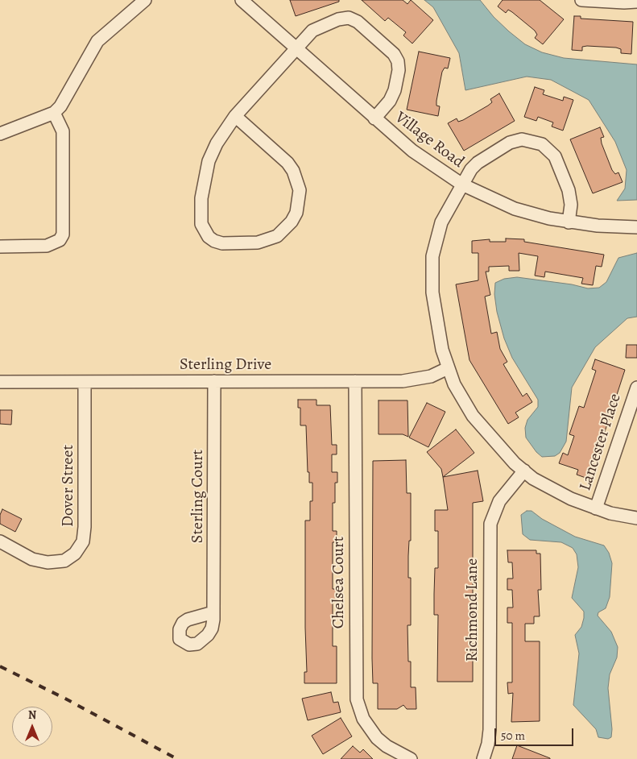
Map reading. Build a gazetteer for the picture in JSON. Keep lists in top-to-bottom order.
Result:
{
  "streets": {
    "street": [
      "Village Road",
      "Sterling Drive",
      "Lancester Place",
      "Dover Street",
      "Sterling Court",
      "Chelsea Court",
      "Richmond Lane"
    ]
  },
  "crossings": [
    ["Sterling Drive", "Dover Street"],
    ["Sterling Drive", "Sterling Court"],
    ["Sterling Drive", "Chelsea Court"]
  ],
  "scale_bar": "50 m",
  "north": "top"
}
